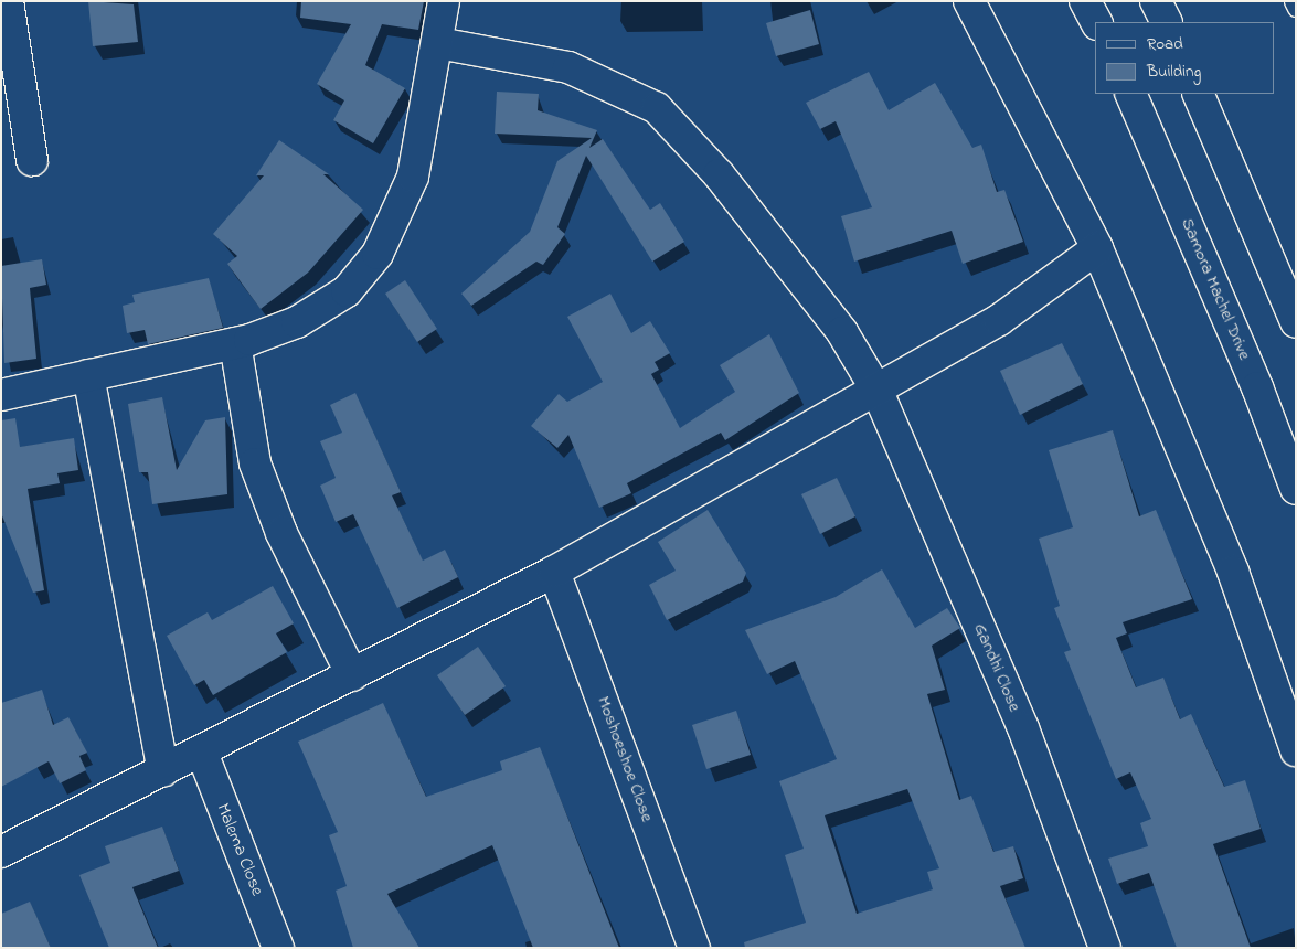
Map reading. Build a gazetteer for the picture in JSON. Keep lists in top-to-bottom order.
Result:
{
  "streets": {
    "street": [
      "Samora Machel Drive",
      "Gandhi Close",
      "Moshoeshoe Close",
      "Malema Close"
    ]
  },
  "legend": ["Road", "Building"]
}
